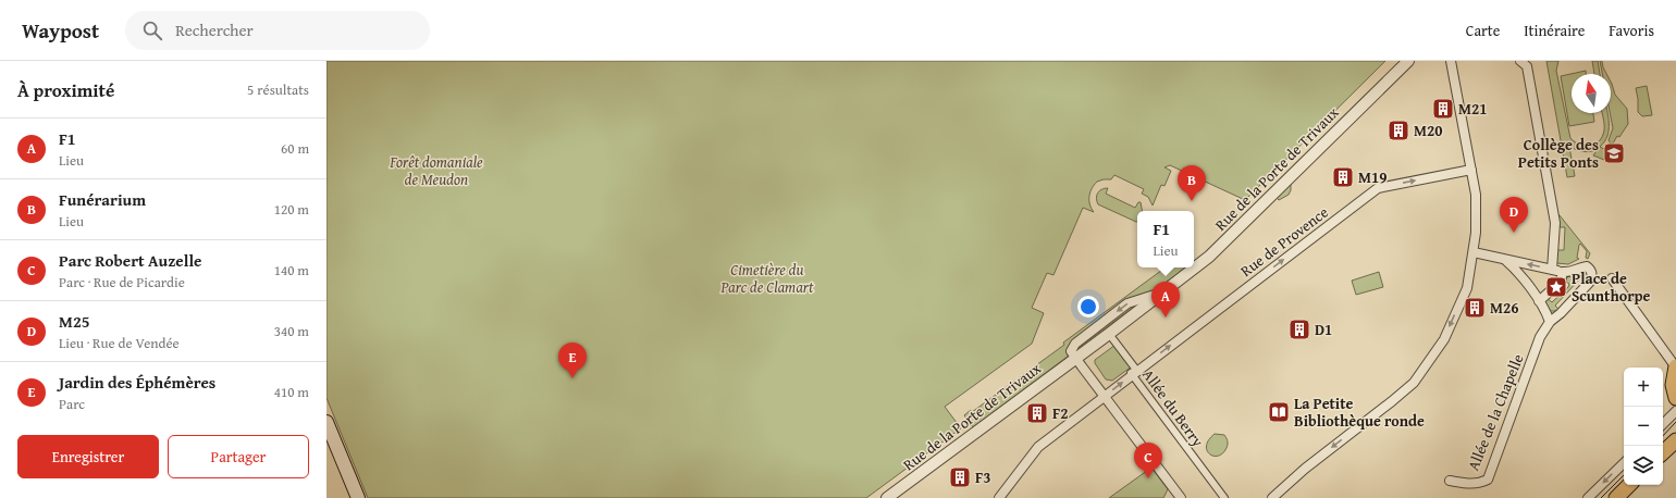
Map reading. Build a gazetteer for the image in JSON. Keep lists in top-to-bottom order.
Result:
{
  "streets": {
    "street": [
      "Rue de la Porte de Trivaux",
      "Rue de Provence",
      "Allée du Berry",
      "Allée de la Chapelle"
    ]
  },
  "crossings": [
    ["Rue de la Porte de Trivaux", "Allée du Berry"],
    ["Rue de Provence", "Allée du Berry"]
  ],
  "one_way": ["Rue de Provence"],
  "parks": ["Forêt domaniale de Meudon", "Cimetière du Parc de Clamart"],
  "places": {
    "building": [
      "M21",
      "M20",
      "M19",
      "M26",
      "D1",
      "F2",
      "F3"
    ],
    "school or university": ["Collège des Petits Ponts"],
    "place": ["Place de Scunthorpe"],
    "library": ["La Petite Bibliothèque ronde"]
  },
  "north": "top",
  "page": {
    "header": "Waypost",
    "search": "Rechercher",
    "nav": ["Carte", "Itinéraire", "Favoris"],
    "heading": ["À proximité", "5 résultats"],
    "list": [
      {
        "mark": "A",
        "name": "F1",
        "note": "Lieu",
        "value": "60 m"
      },
      {
        "mark": "B",
        "name": "Funérarium",
        "note": "Lieu",
        "value": "120 m"
      },
      {
        "mark": "C",
        "name": "Parc Robert Auzelle",
        "note": "Parc · Rue de Picardie",
        "value": "140 m"
      },
      {
        "mark": "D",
        "name": "M25",
        "note": "Lieu · Rue de Vendée",
        "value": "340 m"
      },
      {
        "mark": "E",
        "name": "Jardin des Éphémères",
        "note": "Parc",
        "value": "410 m"
      }
    ],
    "pins": [
      "B",
      "D",
      "A",
      "E",
      "C"
    ],
    "popup": ["F1", "Lieu"],
    "map_buttons": ["+", "−"],
    "buttons": ["Enregistrer", "Partager"]
  }
}
